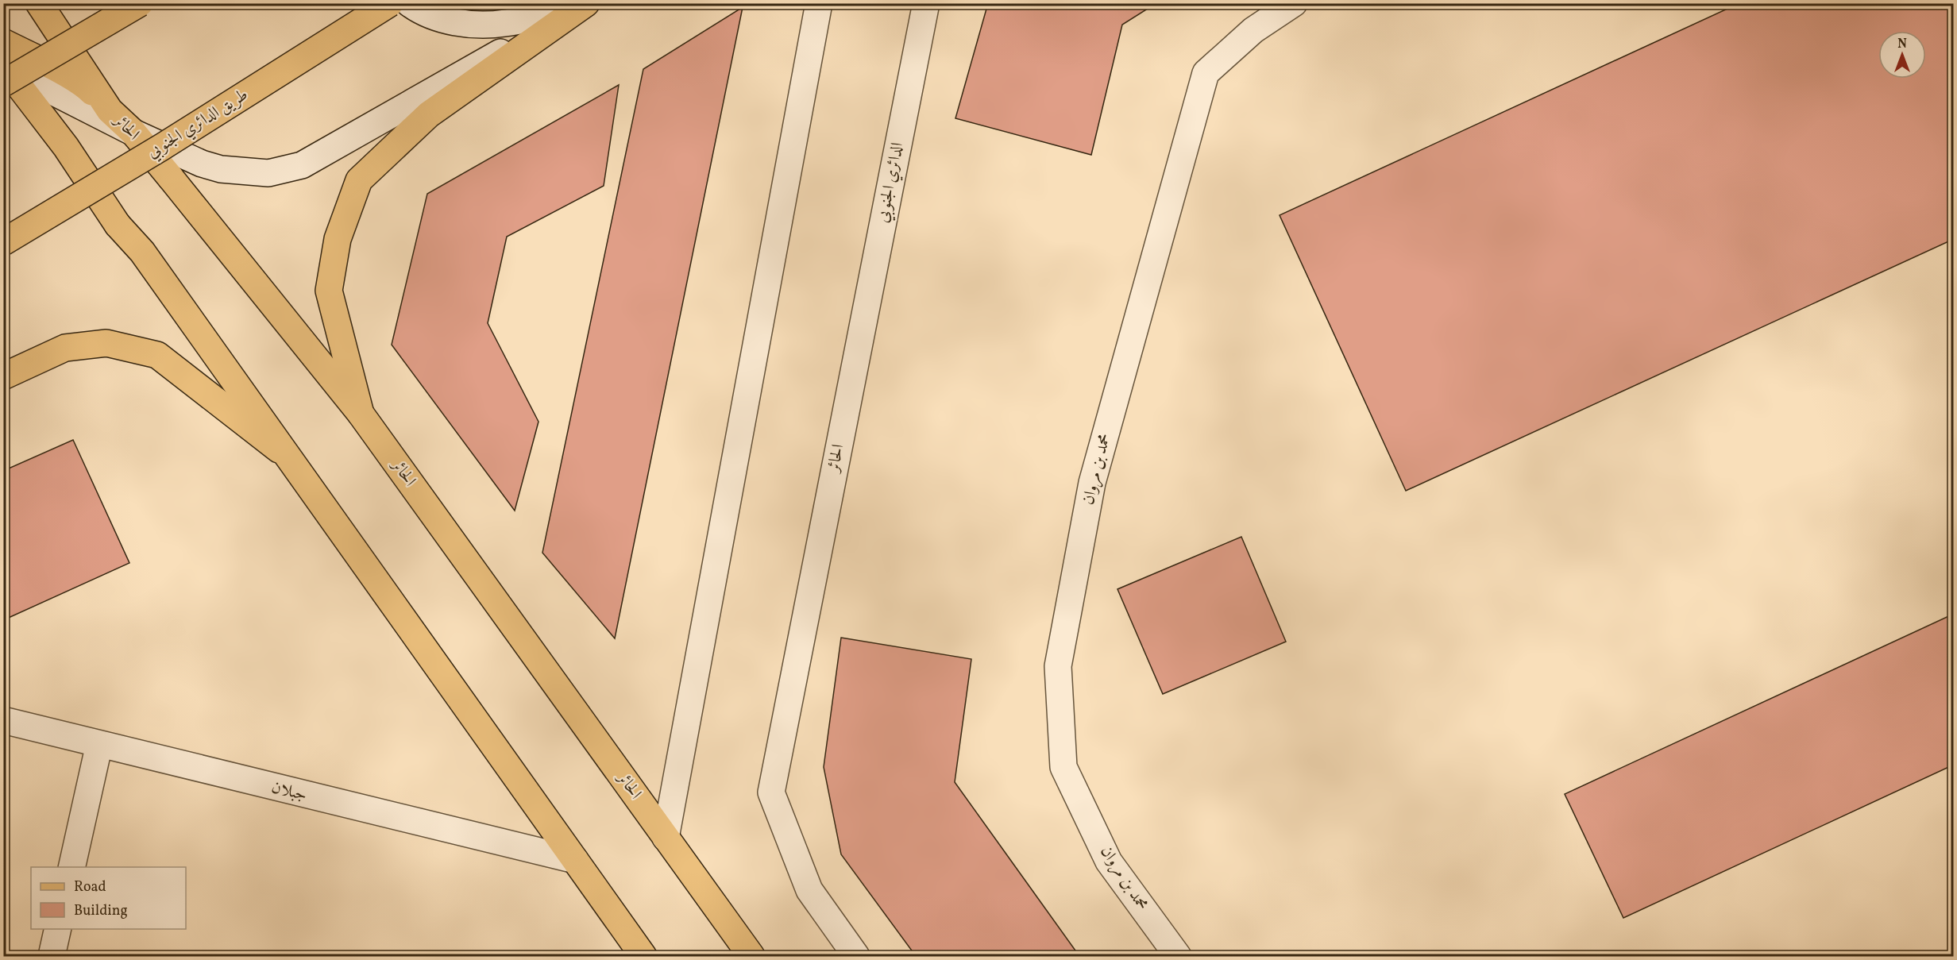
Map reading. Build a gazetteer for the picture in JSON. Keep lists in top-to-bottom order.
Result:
{
  "streets": {
    "main road": ["طريق الدائري الجنوبي", "الحائر"],
    "street": ["الدائري الجنوبي", "محمد بن مروان", "جبلان"]
  },
  "crossings": [
    ["الحائر", "الدائري الجنوبي"]
  ],
  "legend": ["Road", "Building"],
  "north": "top"
}
